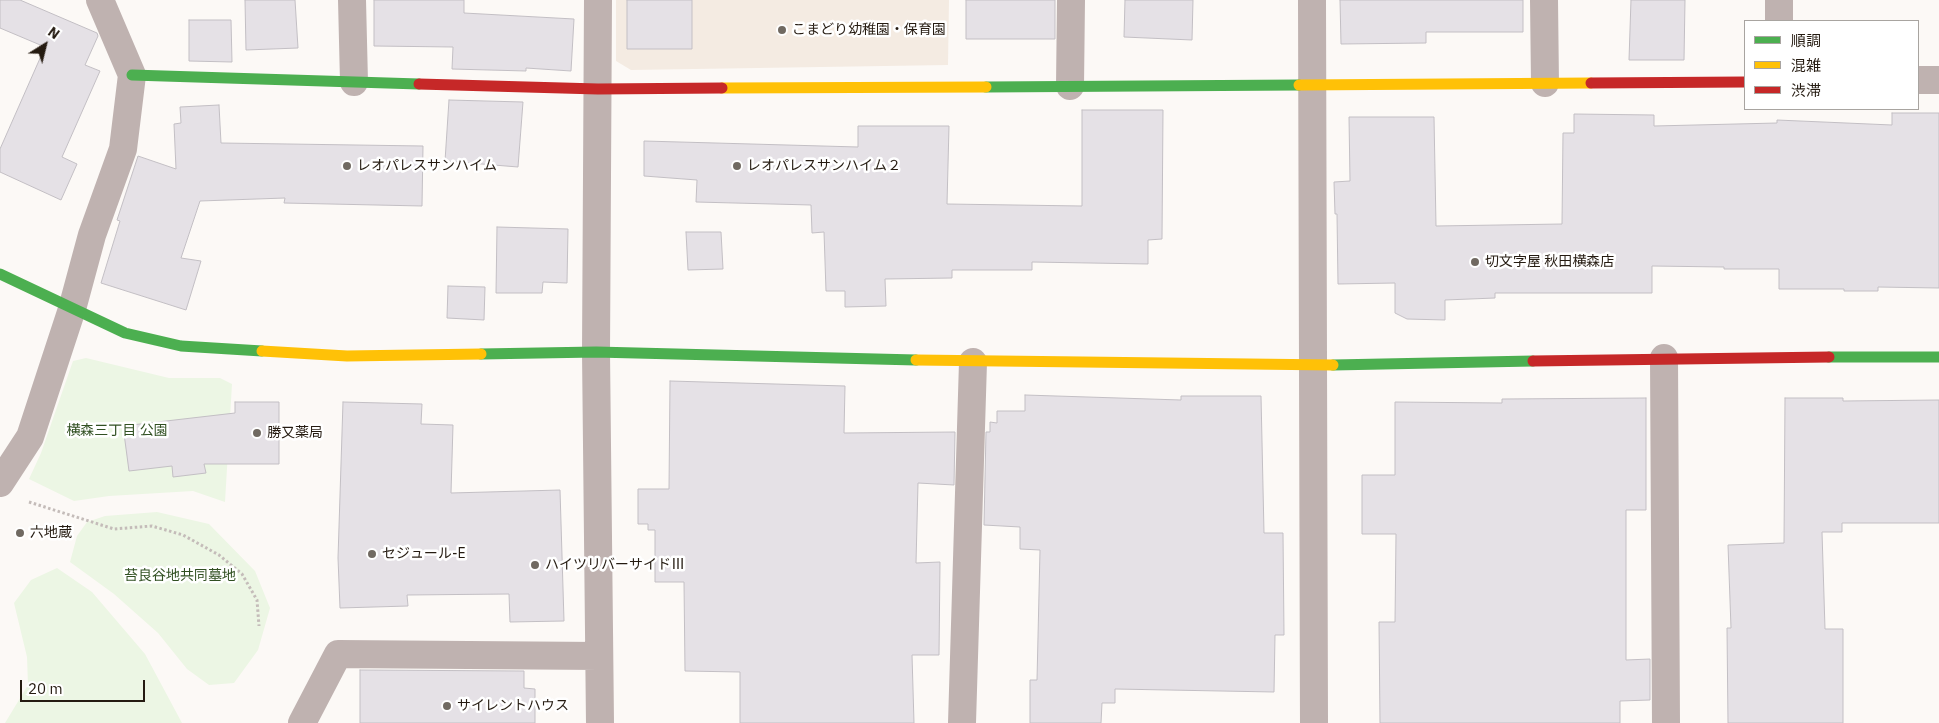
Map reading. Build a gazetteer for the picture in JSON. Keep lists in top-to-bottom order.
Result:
{
  "parks": ["横森三丁目 公園", "苔良谷地共同墓地"],
  "places": [
    "こまどり幼稚園・保育園",
    "レオパレスサンハイム",
    "レオパレスサンハイム２",
    "切文字屋 秋田横森店",
    "勝又薬局",
    "六地蔵",
    "セジュール-E",
    "ハイツリバーサイドⅢ",
    "サイレントハウス"
  ],
  "legend": ["順調", "混雑", "渋滞"],
  "scale_bar": "20 m",
  "north": "top right"
}
